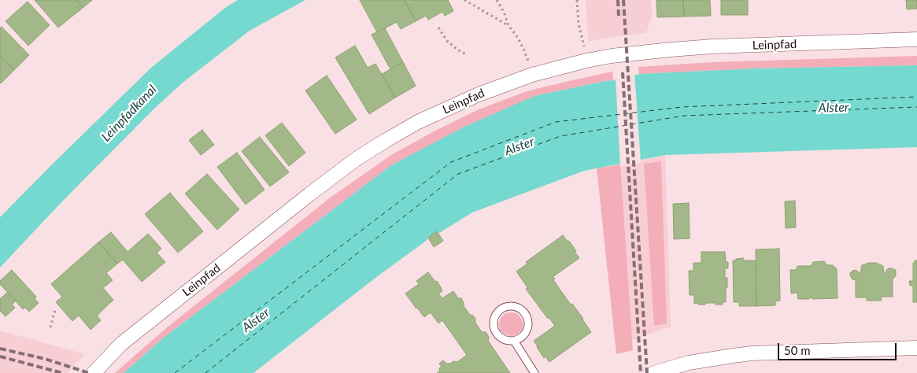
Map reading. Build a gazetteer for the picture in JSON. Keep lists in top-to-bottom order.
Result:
{
  "streets": {
    "street": ["Leinpfad"]
  },
  "water": ["Alster", "Leinpfadkanal"],
  "scale_bar": "50 m"
}
